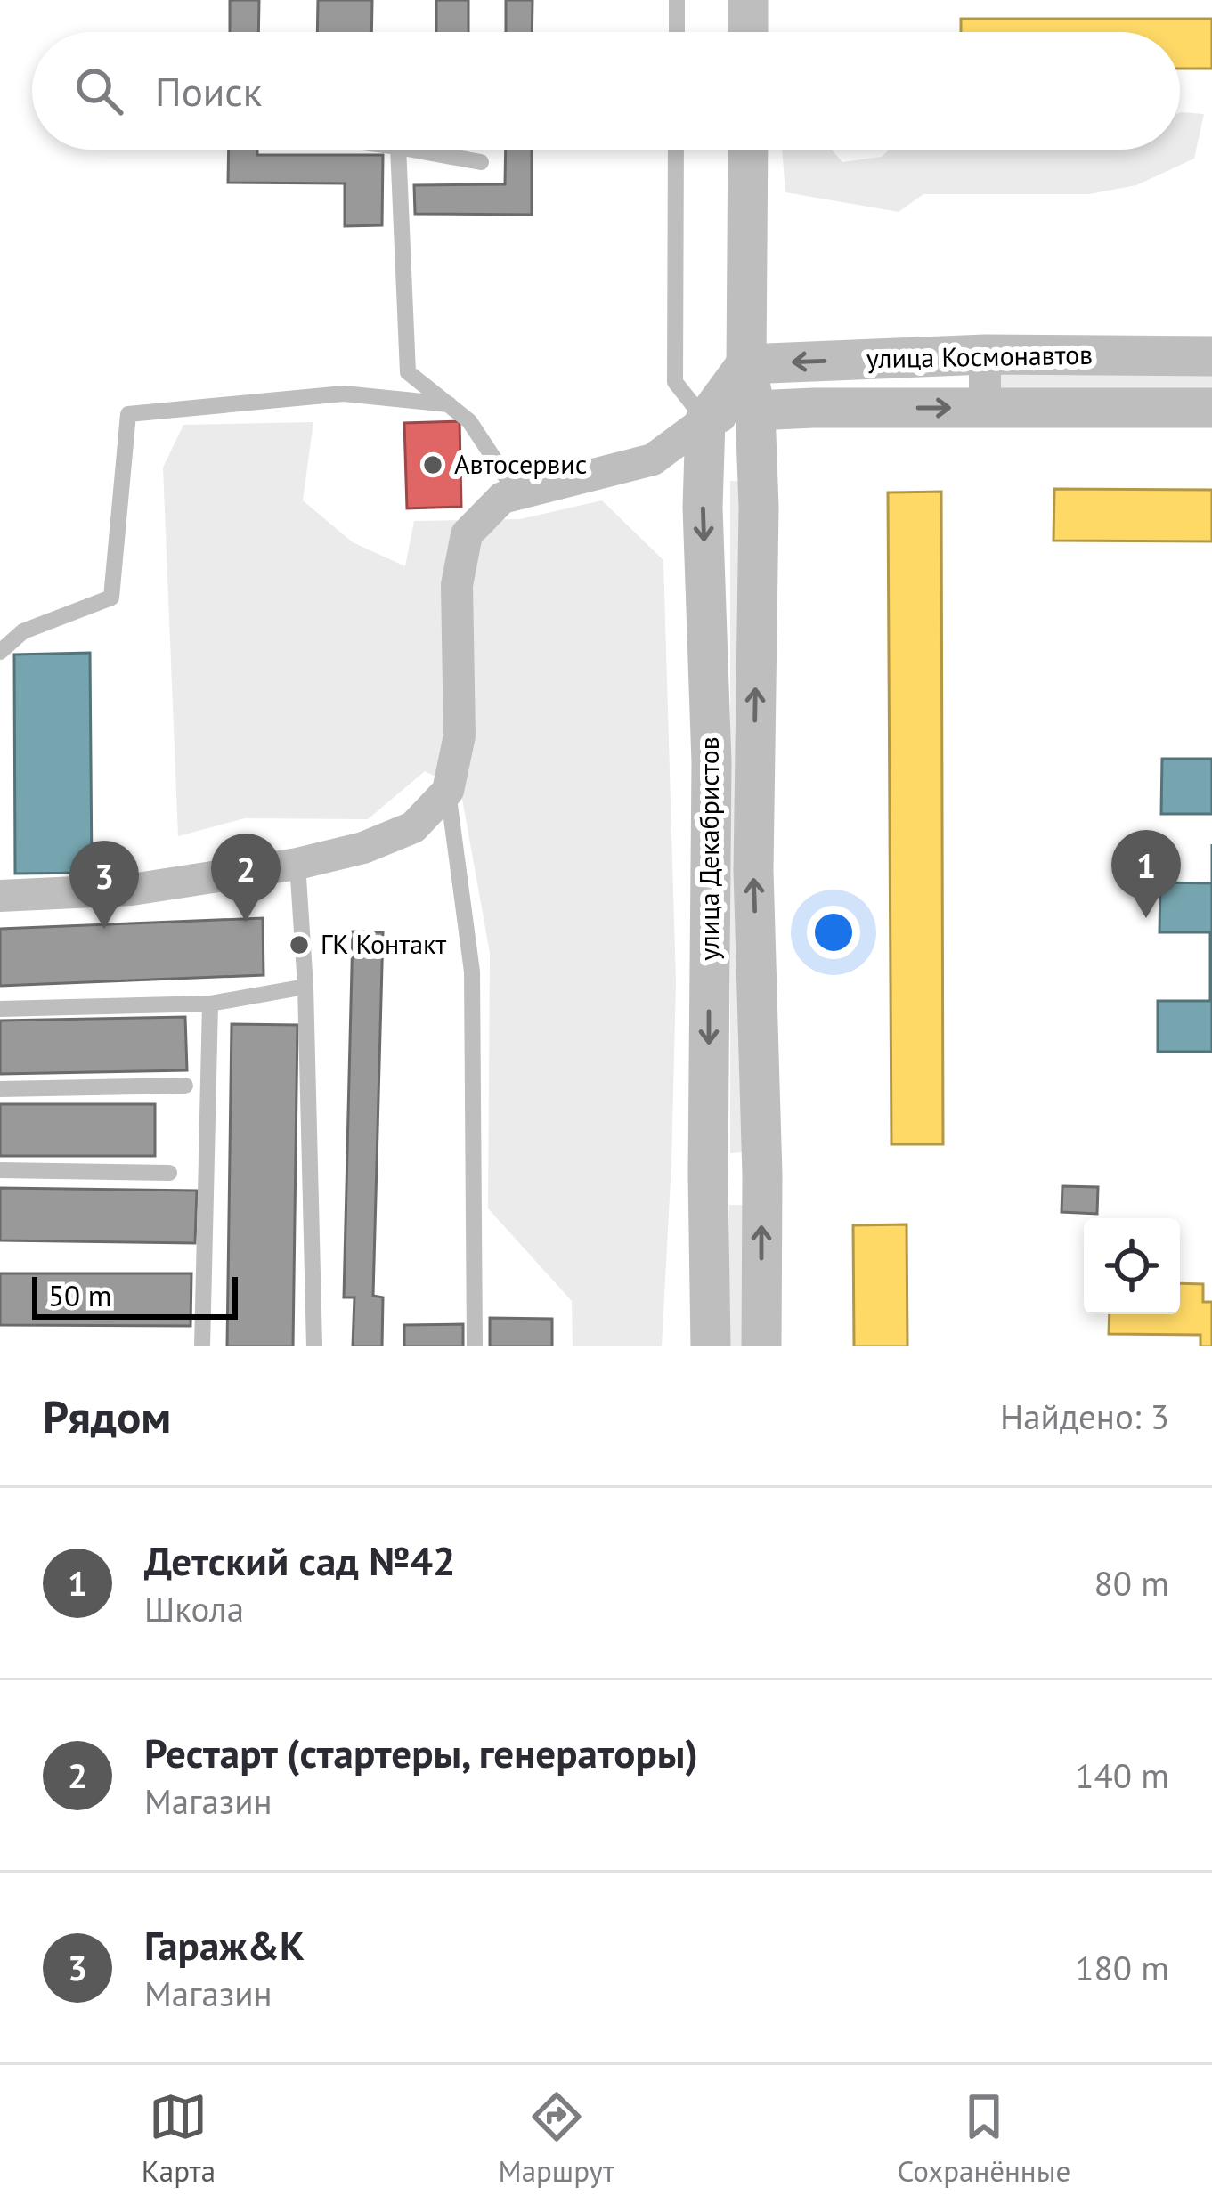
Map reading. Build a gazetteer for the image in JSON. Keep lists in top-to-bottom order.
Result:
{
  "streets": {
    "street": ["улица Космонавтов", "улица Декабристов"]
  },
  "crossings": [
    ["улица Космонавтов", "улица Декабристов"]
  ],
  "places": ["Автосервис", "ГК Контакт"],
  "scale_bar": "50 m",
  "page": {
    "search": "Поиск",
    "pins": ["1", "2", "3"],
    "scale": "50 m",
    "heading": ["Рядом", "Найдено: 3"],
    "list": [
      {
        "mark": "1",
        "name": "Детский сад №42",
        "note": "Школа",
        "value": "80 m"
      },
      {
        "mark": "2",
        "name": "Рестарт (стартеры, генераторы)",
        "note": "Магазин",
        "value": "140 m"
      },
      {
        "mark": "3",
        "name": "Гараж&К",
        "note": "Магазин",
        "value": "180 m"
      }
    ],
    "nav": ["Карта", "Маршрут", "Сохранённые"]
  }
}
